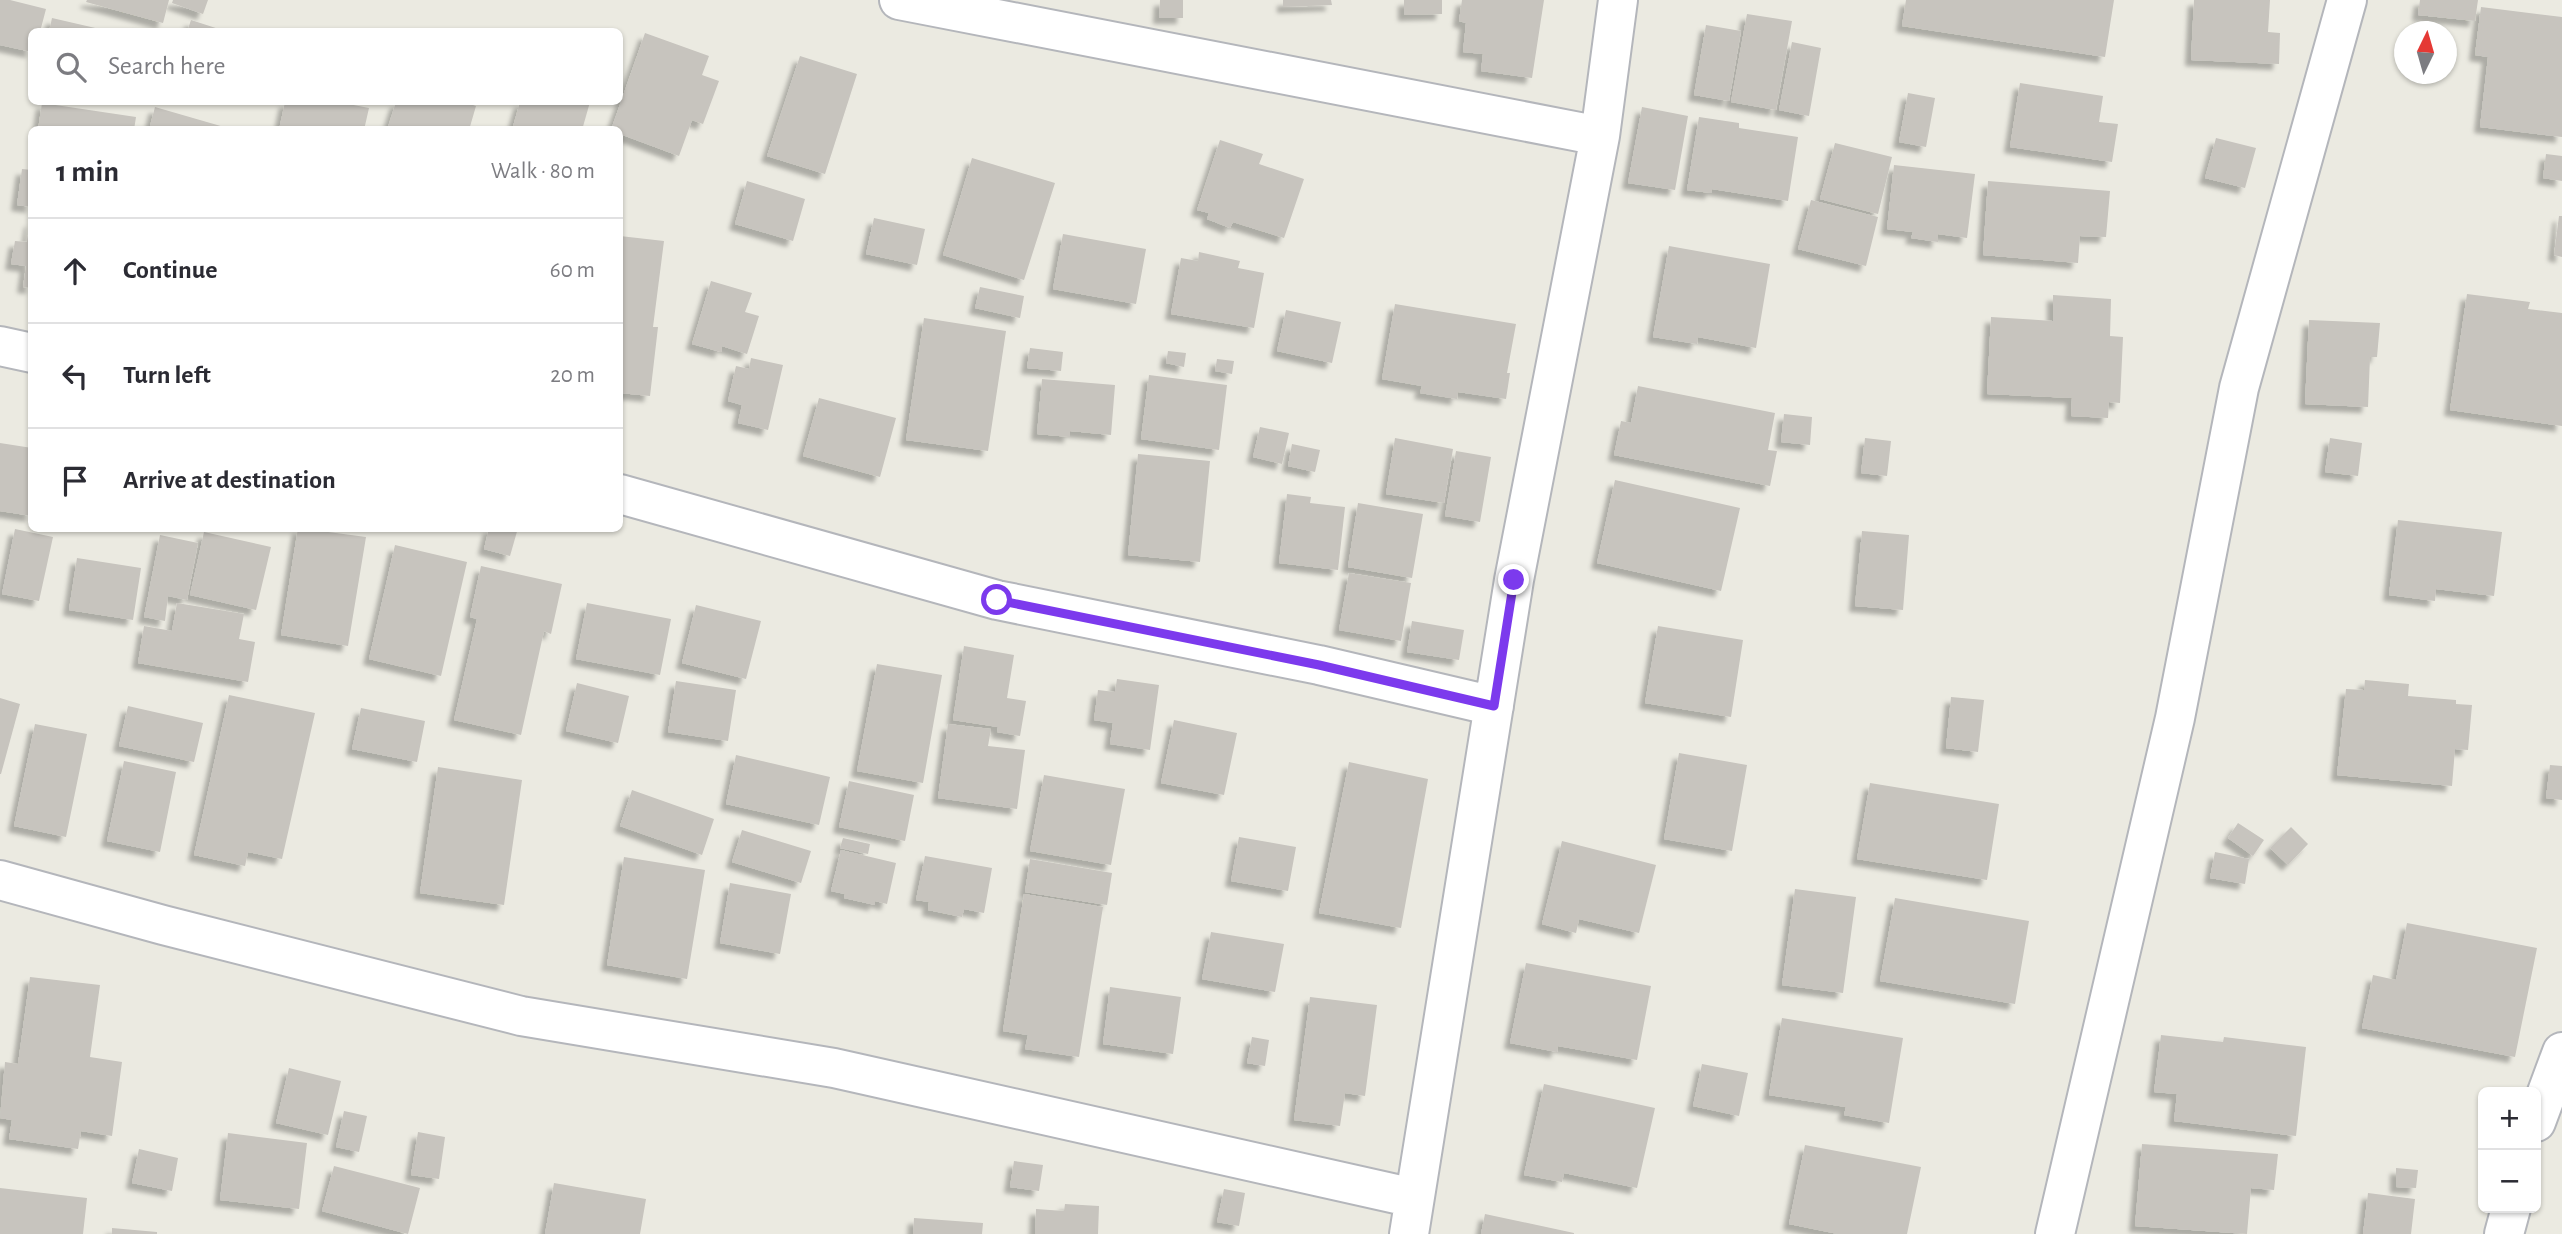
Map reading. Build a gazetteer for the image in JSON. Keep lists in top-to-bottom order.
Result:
{
  "north": "top",
  "page": {
    "search": "Search here",
    "heading": ["1 min", "Walk · 80 m"],
    "list": [
      ["Continue", "60 m"],
      ["Turn left", "20 m"],
      "Arrive at destination"
    ],
    "map_buttons": ["+", "−"]
  }
}
